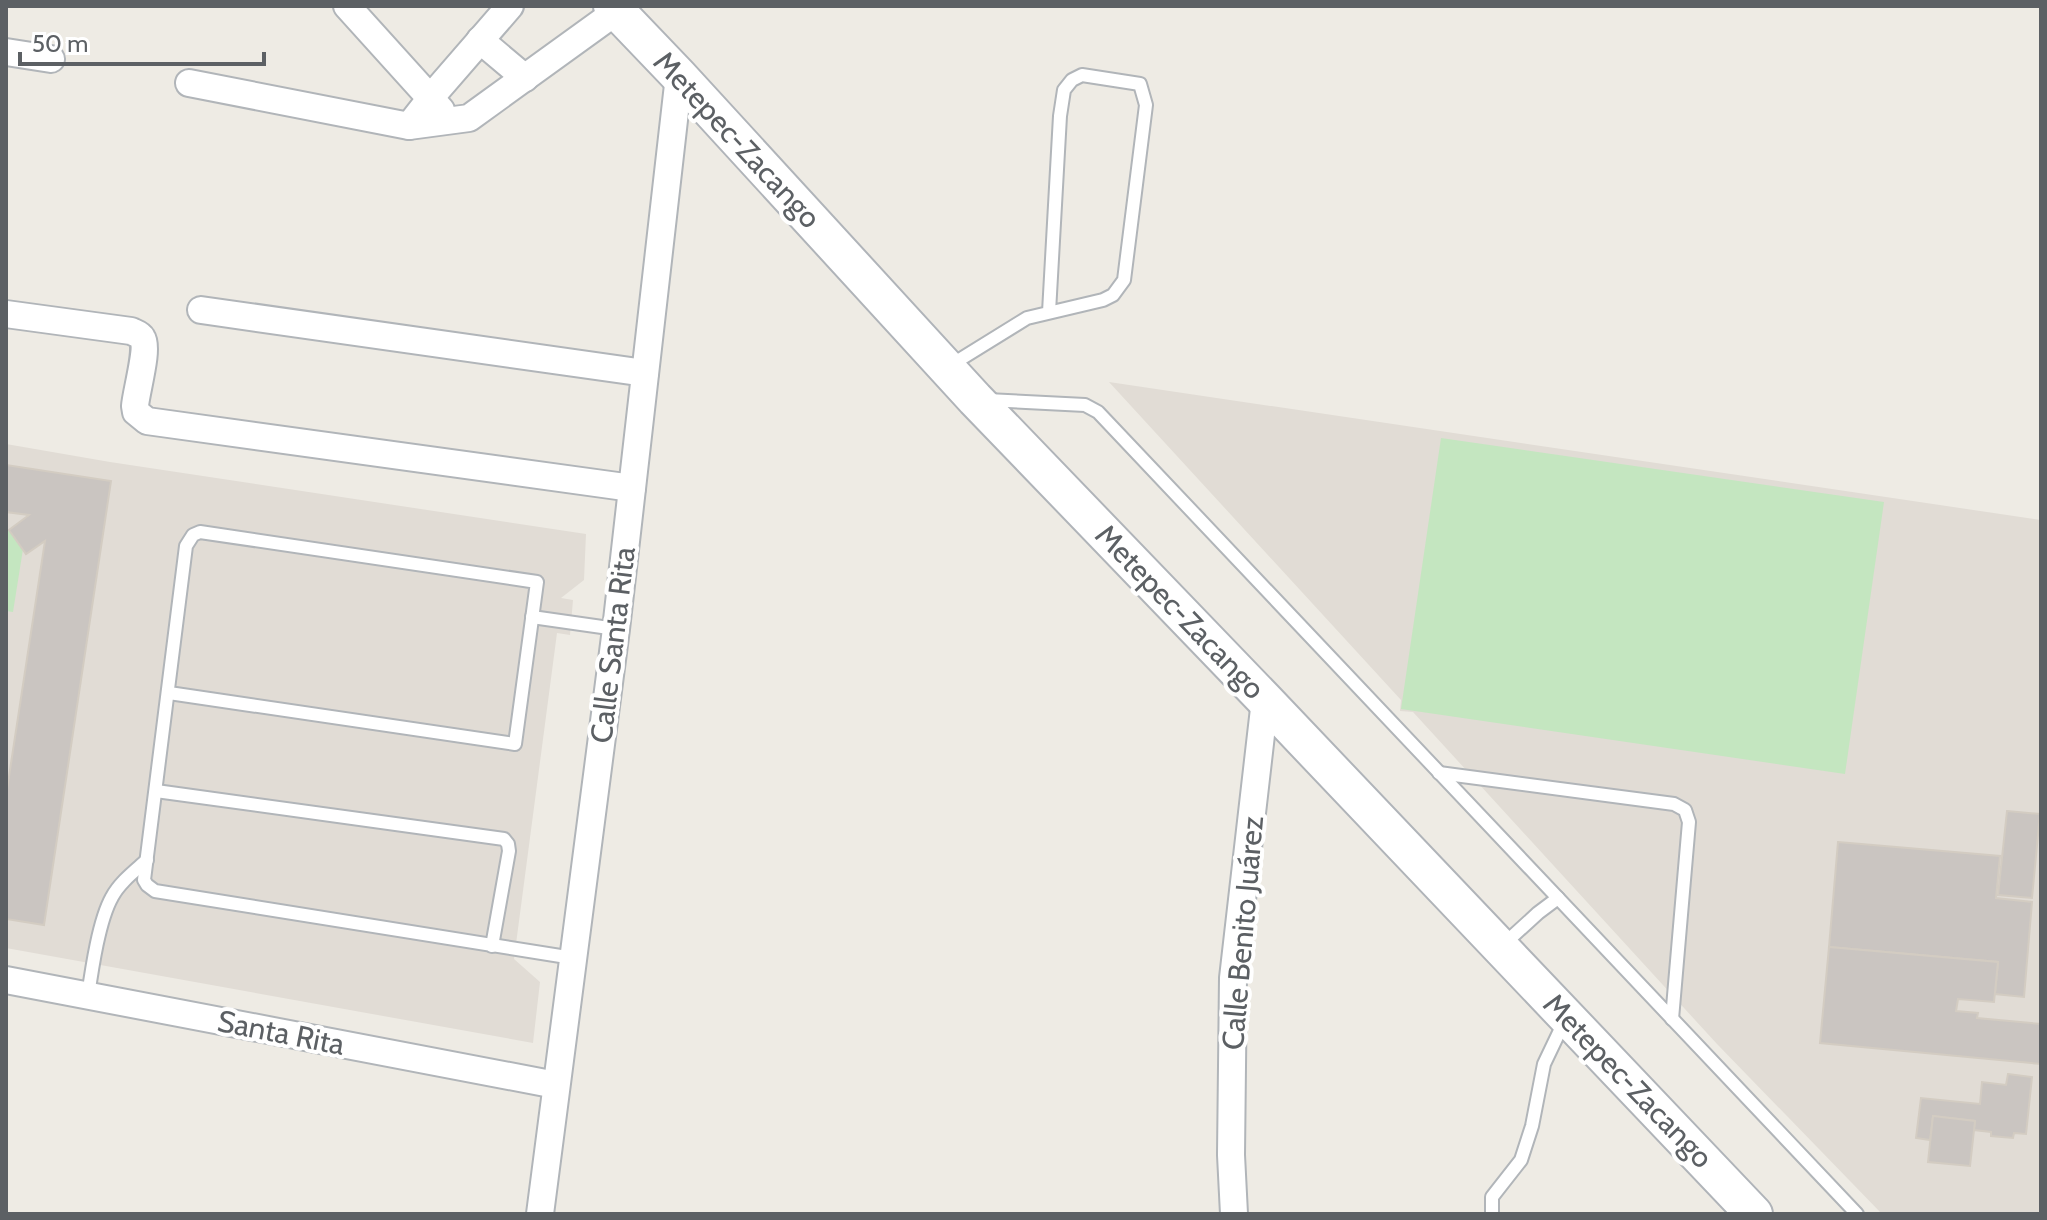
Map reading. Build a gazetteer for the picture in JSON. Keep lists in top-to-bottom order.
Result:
{
  "streets": {
    "main road": ["Metepec-Zacango"],
    "street": ["Calle Santa Rita", "Calle Benito Juárez", "Santa Rita"]
  },
  "crossings": [
    ["Metepec-Zacango", "Calle Santa Rita"],
    ["Metepec-Zacango", "Calle Benito Juárez"],
    ["Calle Santa Rita", "Santa Rita"]
  ],
  "scale_bar": "50 m"
}
